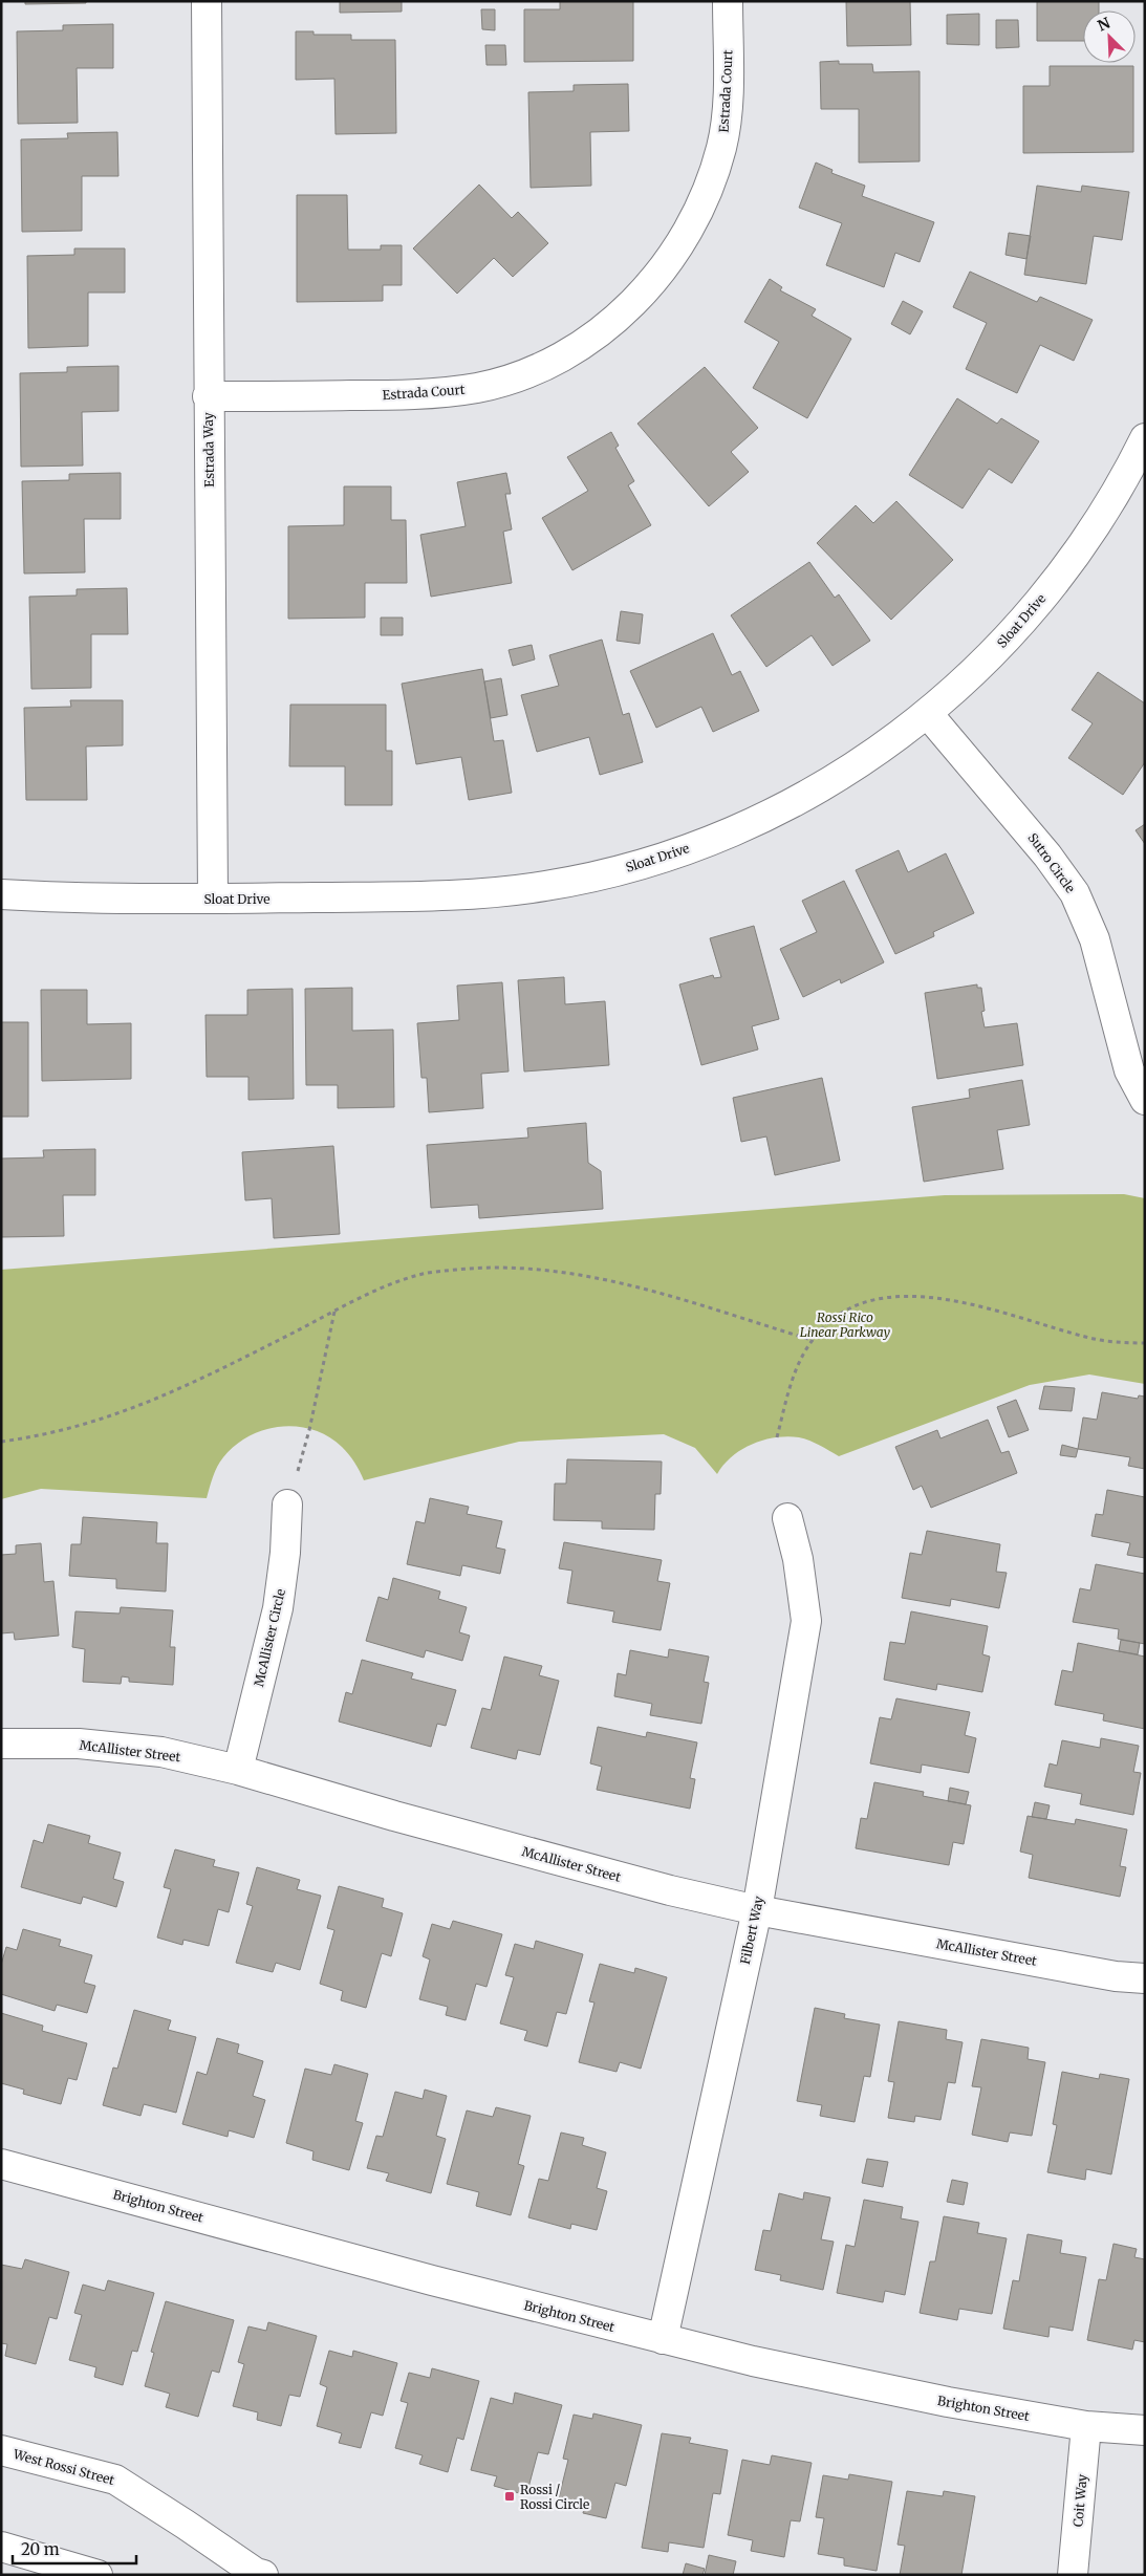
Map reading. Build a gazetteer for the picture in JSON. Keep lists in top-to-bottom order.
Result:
{
  "streets": {
    "street": [
      "Estrada Court",
      "Estrada Way",
      "Sloat Drive",
      "Sutro Circle",
      "McAllister Circle",
      "McAllister Street",
      "Filbert Way",
      "Brighton Street",
      "West Rossi Street",
      "Coit Way"
    ]
  },
  "crossings": [
    ["Estrada Court", "Estrada Way"],
    ["Estrada Way", "Sloat Drive"],
    ["Sloat Drive", "Sutro Circle"],
    ["McAllister Circle", "McAllister Street"],
    ["McAllister Street", "Filbert Way"],
    ["Filbert Way", "Brighton Street"],
    ["Brighton Street", "Coit Way"]
  ],
  "parks": ["Rossi Rico Linear Parkway"],
  "places": {
    "transit": ["Rossi / Rossi Circle"]
  },
  "scale_bar": "20 m",
  "north": "top left"
}
